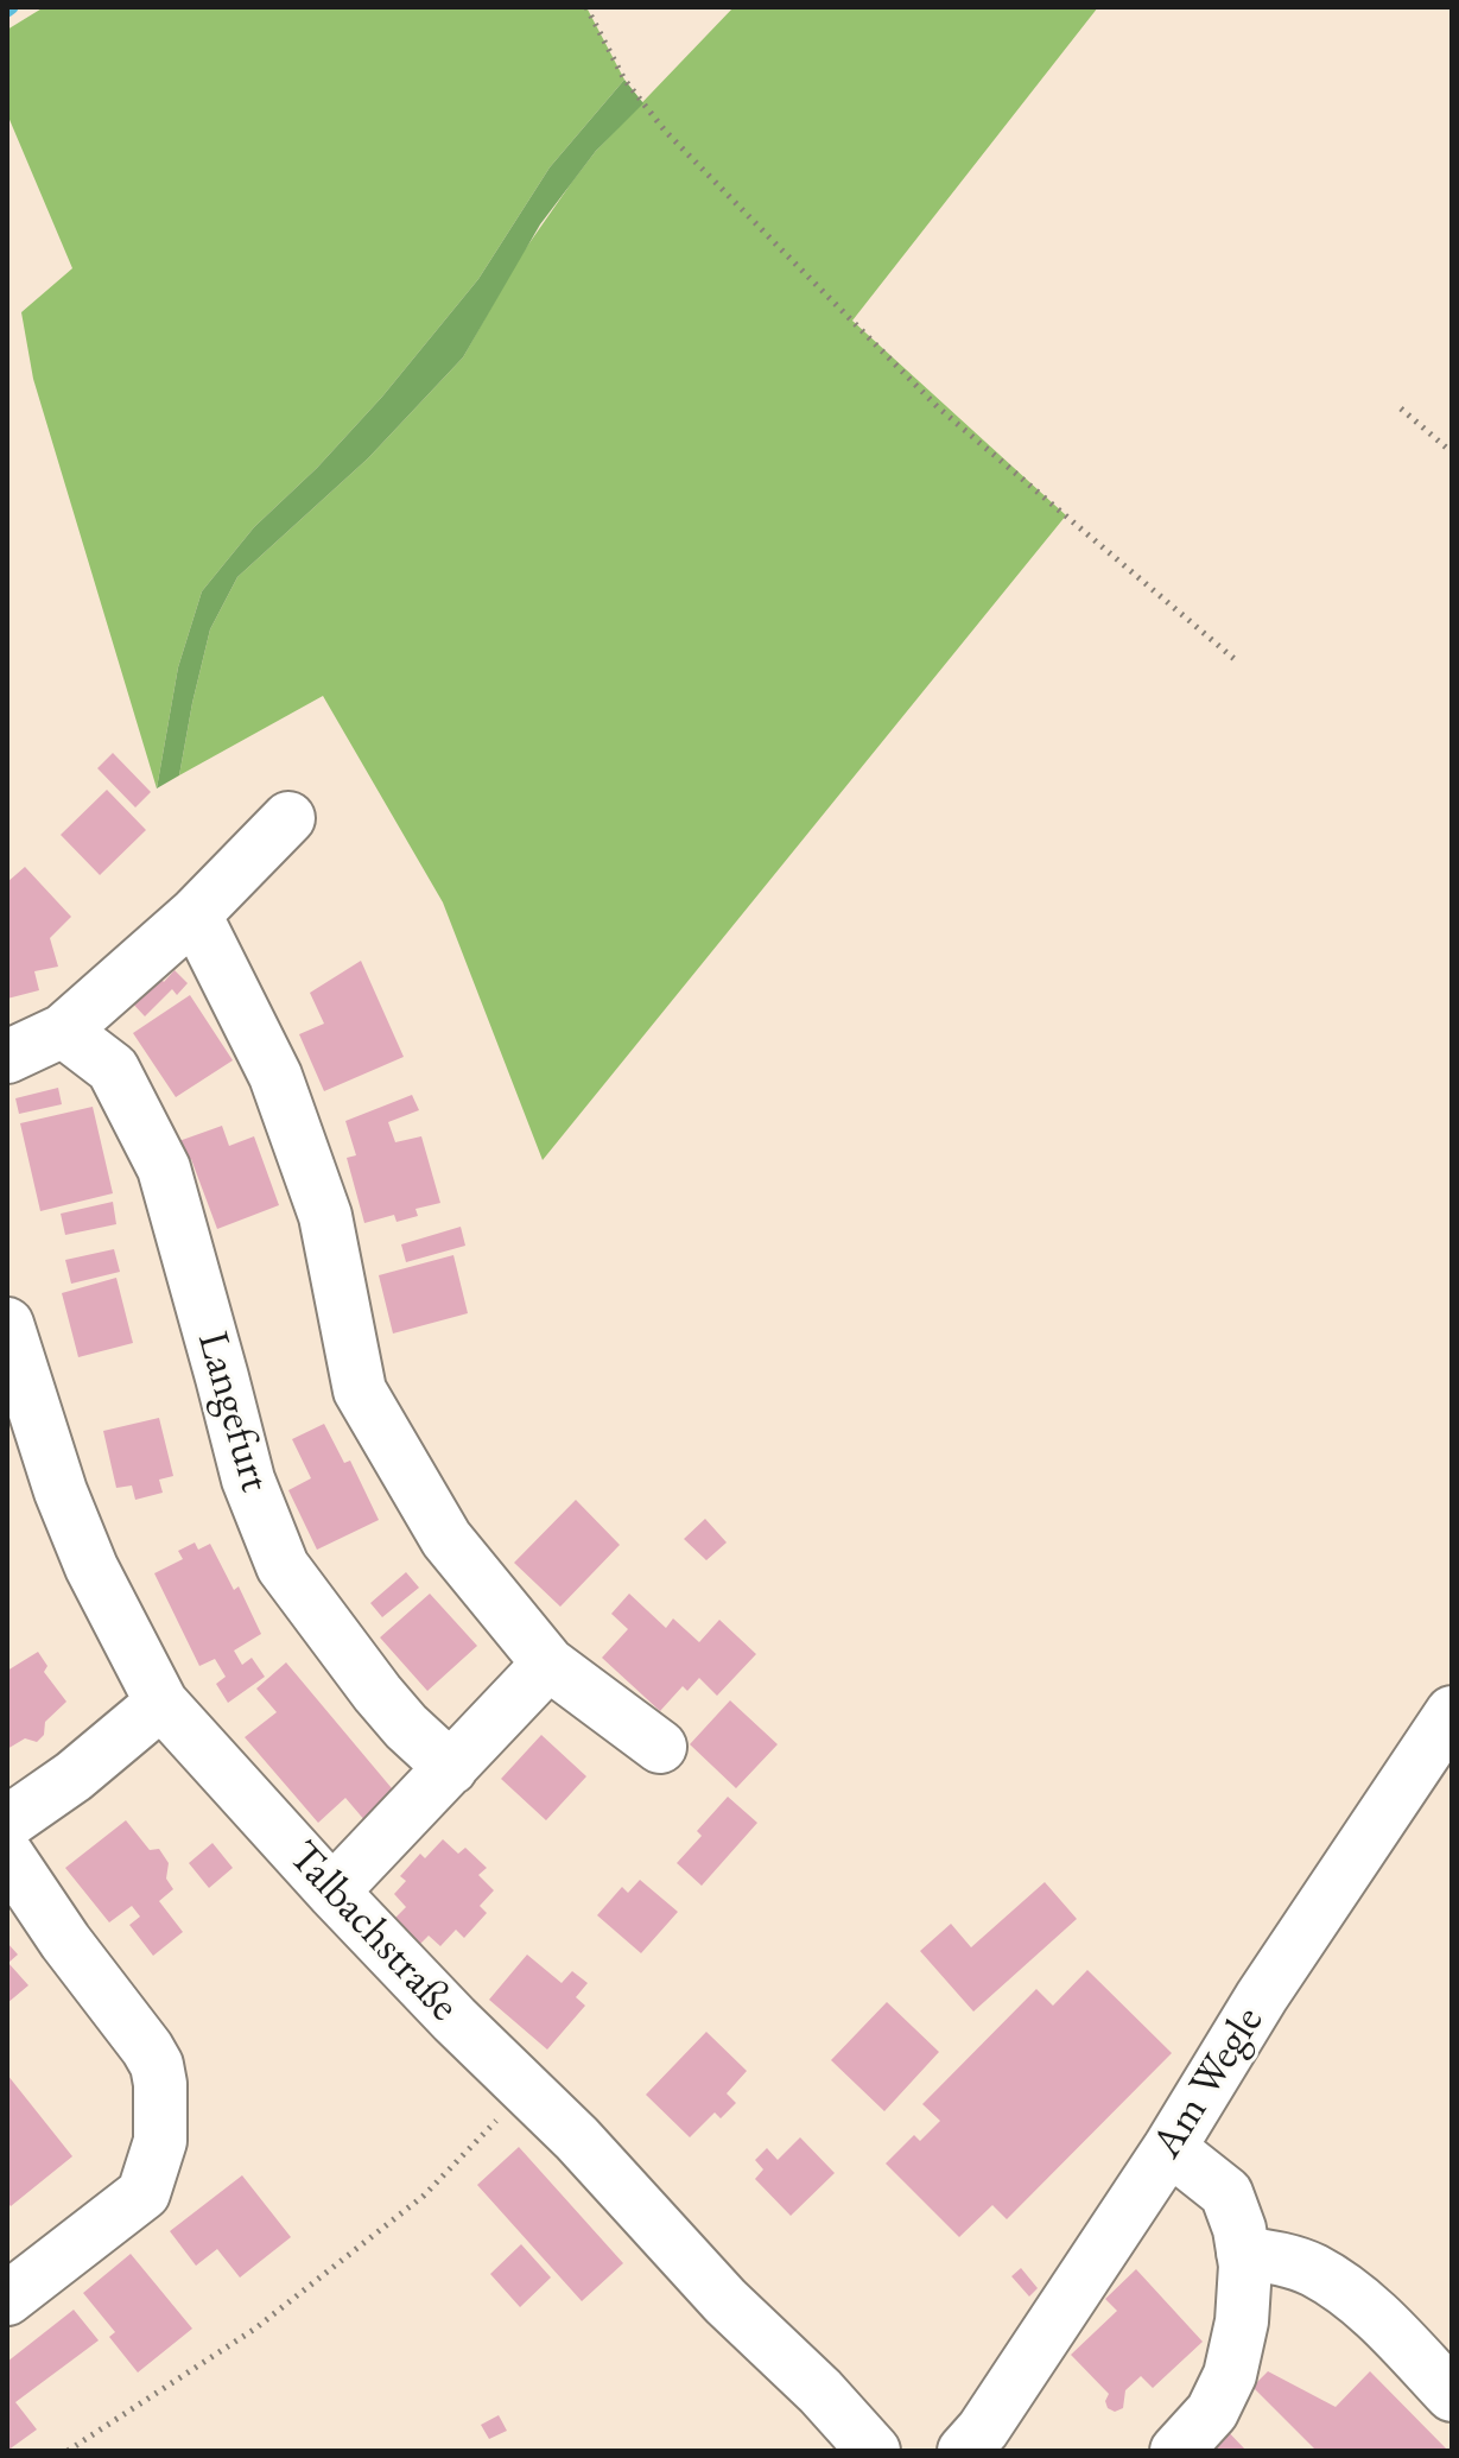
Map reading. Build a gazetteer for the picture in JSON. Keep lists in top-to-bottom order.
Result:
{
  "streets": {
    "street": ["Langefurt", "Talbachstraße", "Am Wegle"]
  }
}
